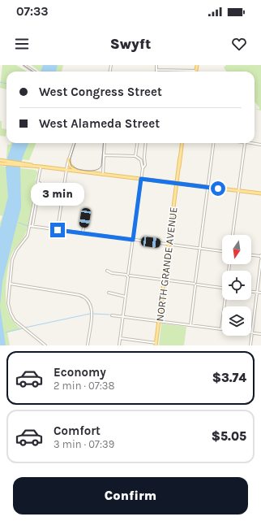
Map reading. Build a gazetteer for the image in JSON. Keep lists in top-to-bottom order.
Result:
{
  "streets": {
    "main road": ["NORTH GRANDE AVENUE"]
  },
  "north": "bottom",
  "page": {
    "status": "07:33",
    "header": "Swyft",
    "banner": ["West Congress Street", "West Alameda Street"],
    "bubble": "3 min",
    "list": [
      {
        "name": "Economy",
        "note": "2 min · 07:38",
        "value": "$3.74"
      },
      {
        "name": "Comfort",
        "note": "3 min · 07:39",
        "value": "$5.05"
      }
    ],
    "buttons": "Confirm"
  }
}
